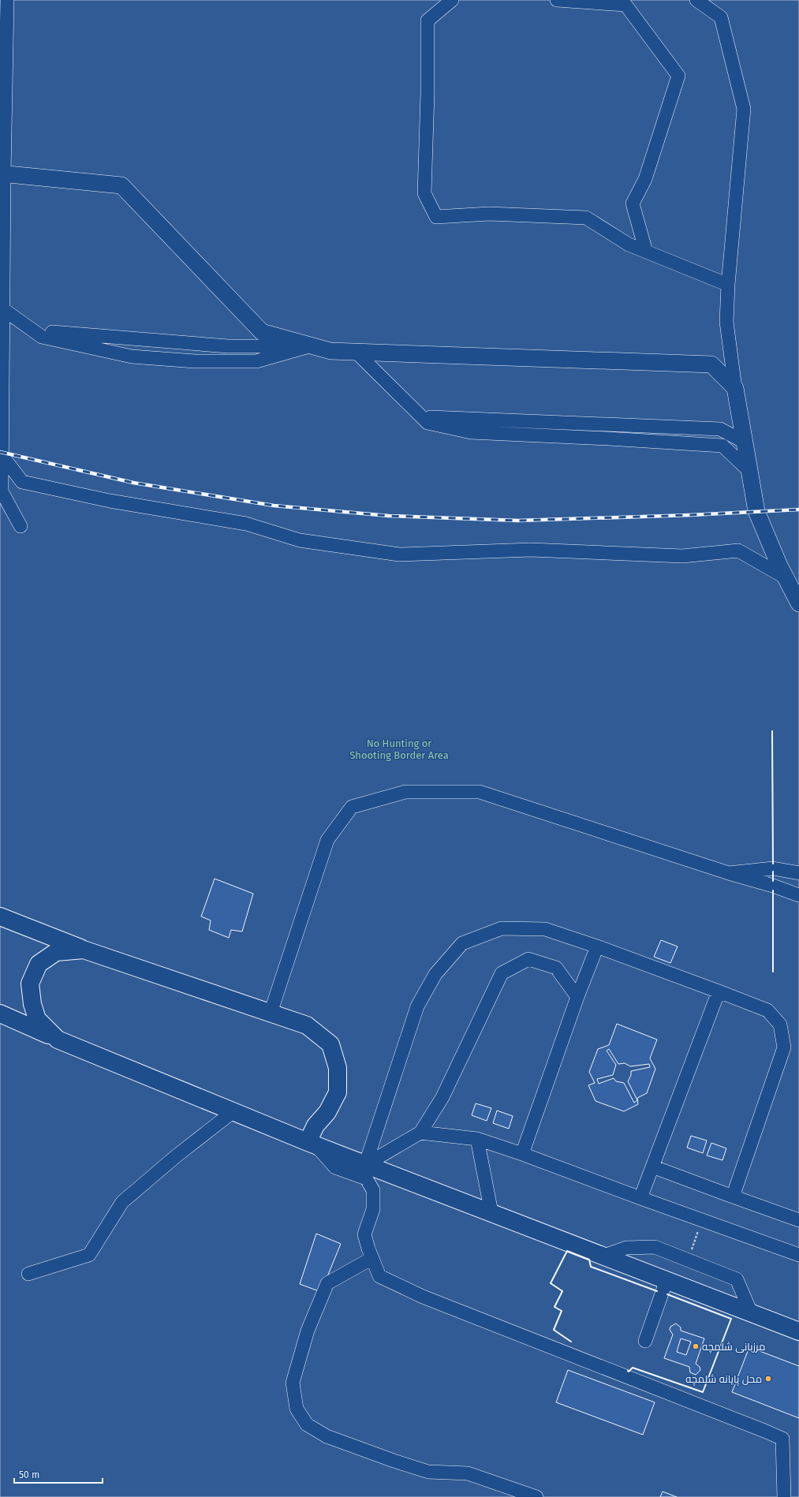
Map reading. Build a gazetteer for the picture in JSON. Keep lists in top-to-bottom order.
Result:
{
  "parks": ["No Hunting or Shooting Border Area"],
  "places": ["مرزبانی شلمچه", "محل پایانه شلمچه"],
  "scale_bar": "50 m"
}
